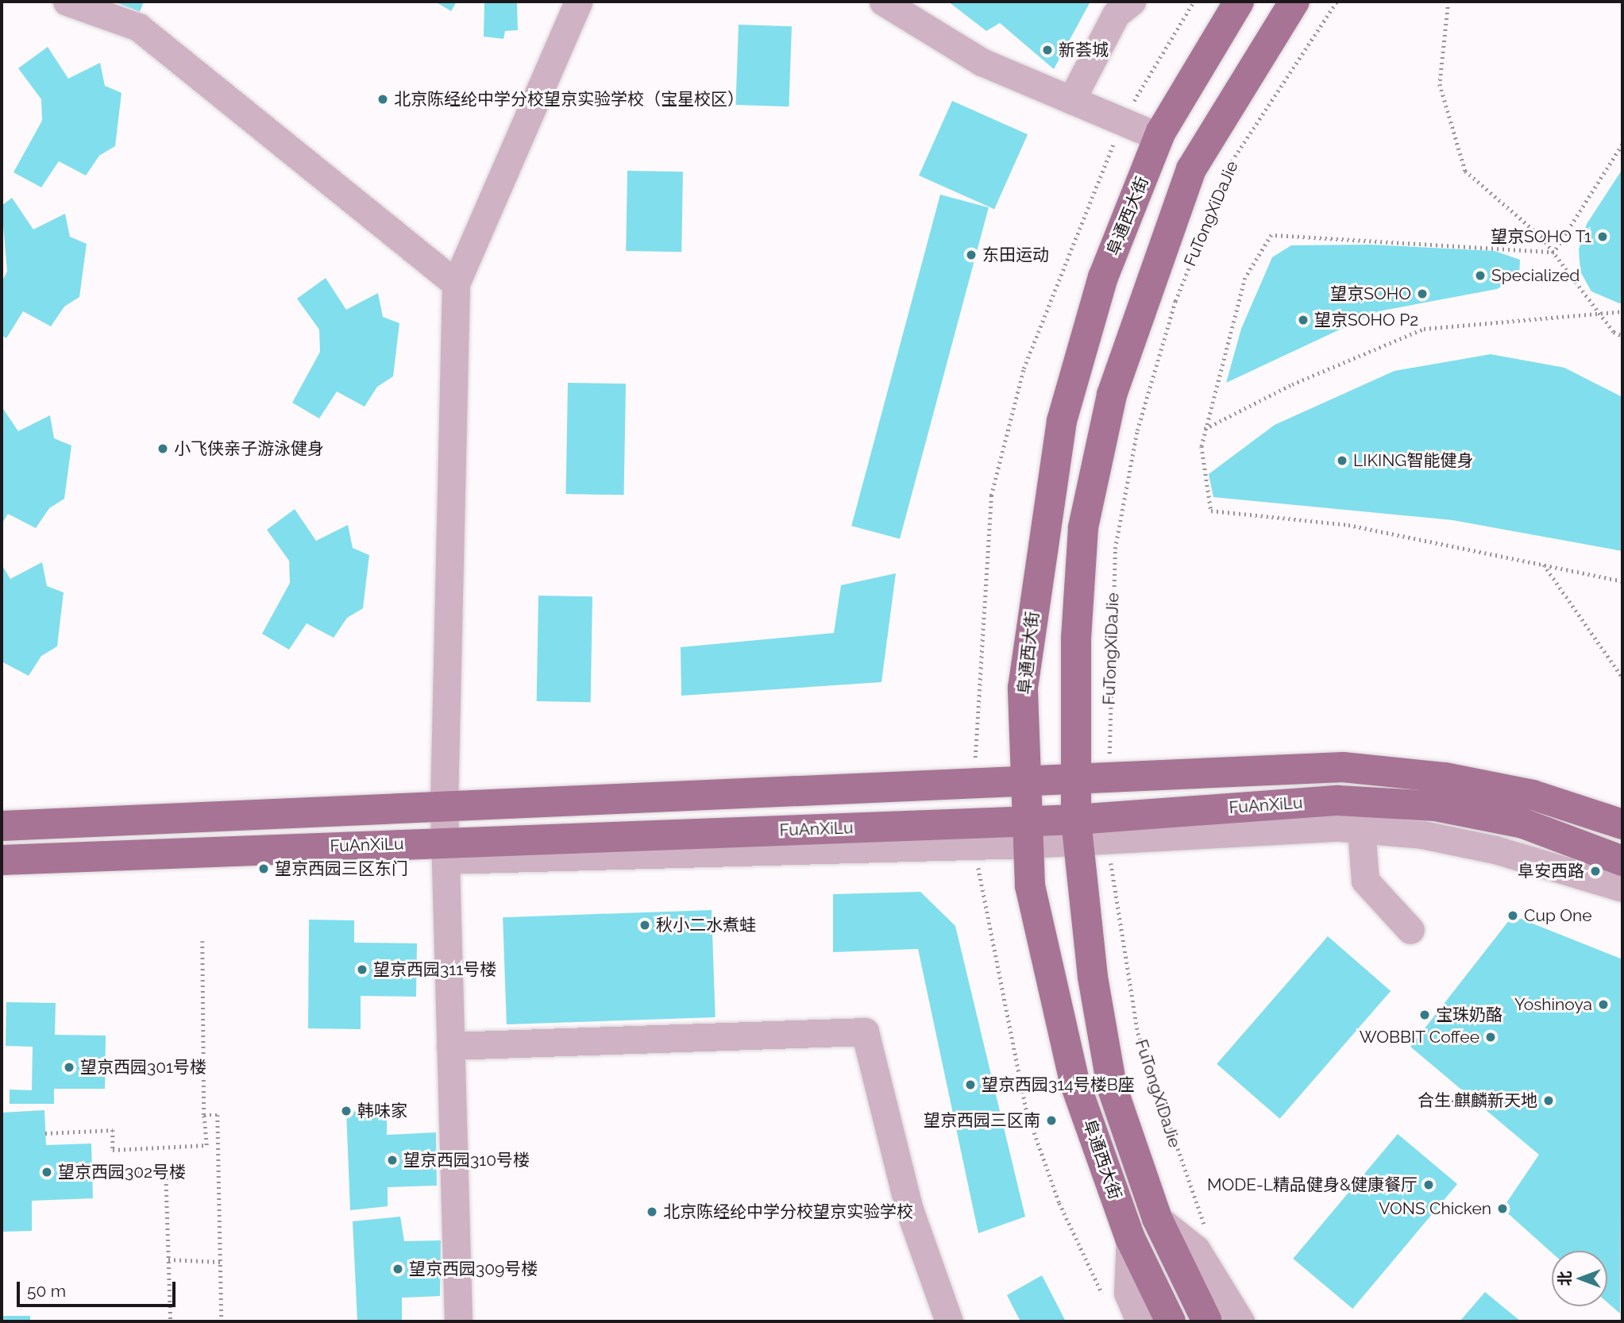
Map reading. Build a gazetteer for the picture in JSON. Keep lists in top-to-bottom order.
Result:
{
  "streets": {
    "main road": ["FuTongXiDaJie", "阜通西大街", "FuAnXiLu"]
  },
  "crossings": [
    ["FuTongXiDaJie", "FuAnXiLu"],
    ["阜通西大街", "FuAnXiLu"]
  ],
  "places": [
    "新荟城",
    "北京陈经纶中学分校望京实验学校（宝星校区）",
    "望京SOHO T1",
    "东田运动",
    "Specialized",
    "望京SOHO",
    "望京SOHO P2",
    "小飞侠亲子游泳健身",
    "LIKING智能健身",
    "望京西园三区东门",
    "阜安西路",
    "Cup One",
    "秋小二水煮蛙",
    "望京西园311号楼",
    "Yoshinoya",
    "宝珠奶酪",
    "WOBBIT Coffee",
    "望京西园301号楼",
    "望京西园314号楼B座",
    "合生·麒麟新天地",
    "韩味家",
    "望京西园三区南",
    "望京西园310号楼",
    "望京西园302号楼",
    "MODE-L精品健身&健康餐厅",
    "VONS Chicken",
    "北京陈经纶中学分校望京实验学校",
    "望京西园309号楼"
  ],
  "scale_bar": "50 m",
  "north": "left"
}
